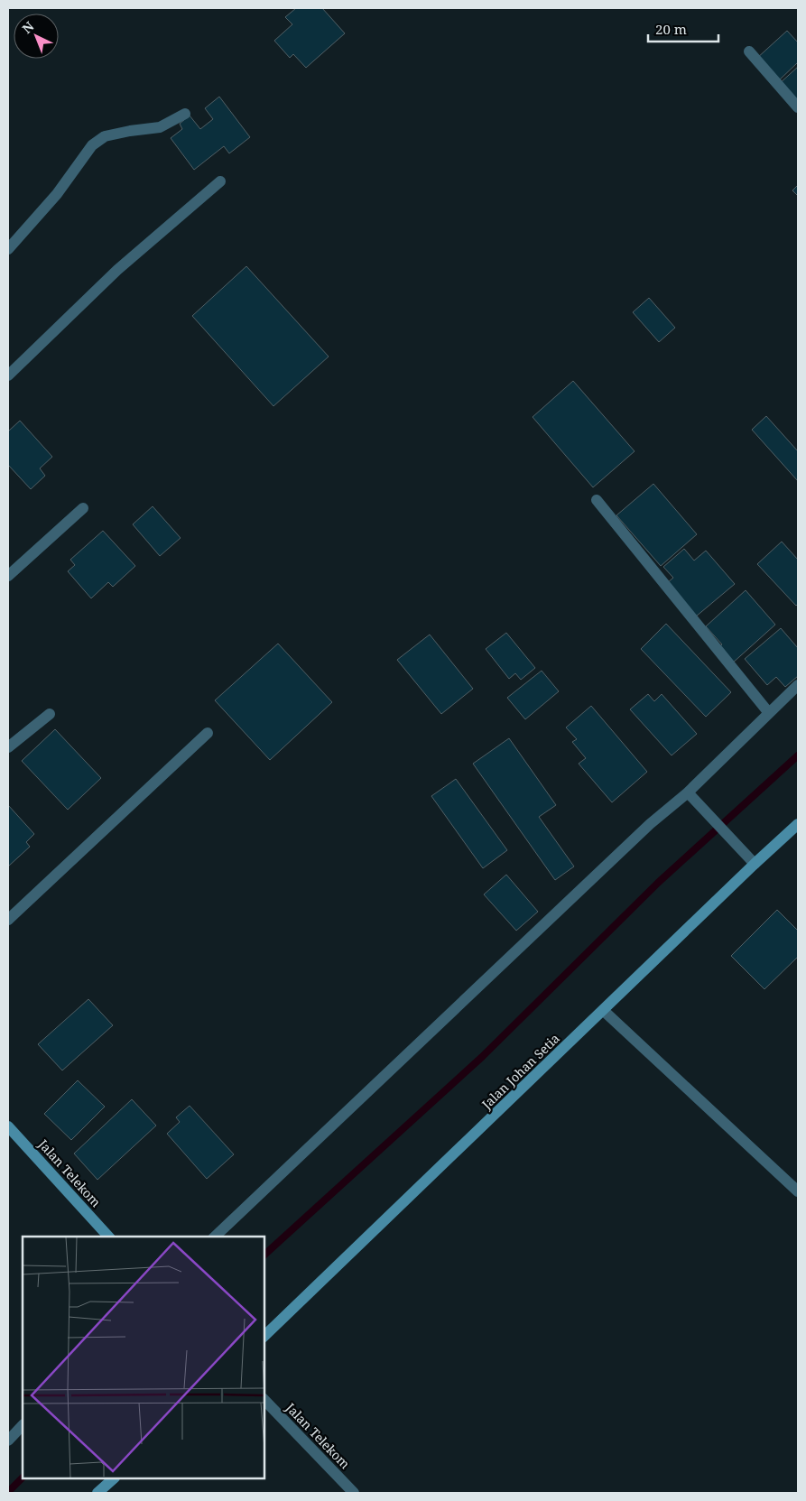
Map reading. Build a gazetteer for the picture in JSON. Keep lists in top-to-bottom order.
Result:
{
  "streets": {
    "main road": ["Jalan Johan Setia", "Jalan Telekom"]
  },
  "scale_bar": "20 m",
  "north": "top left"
}
